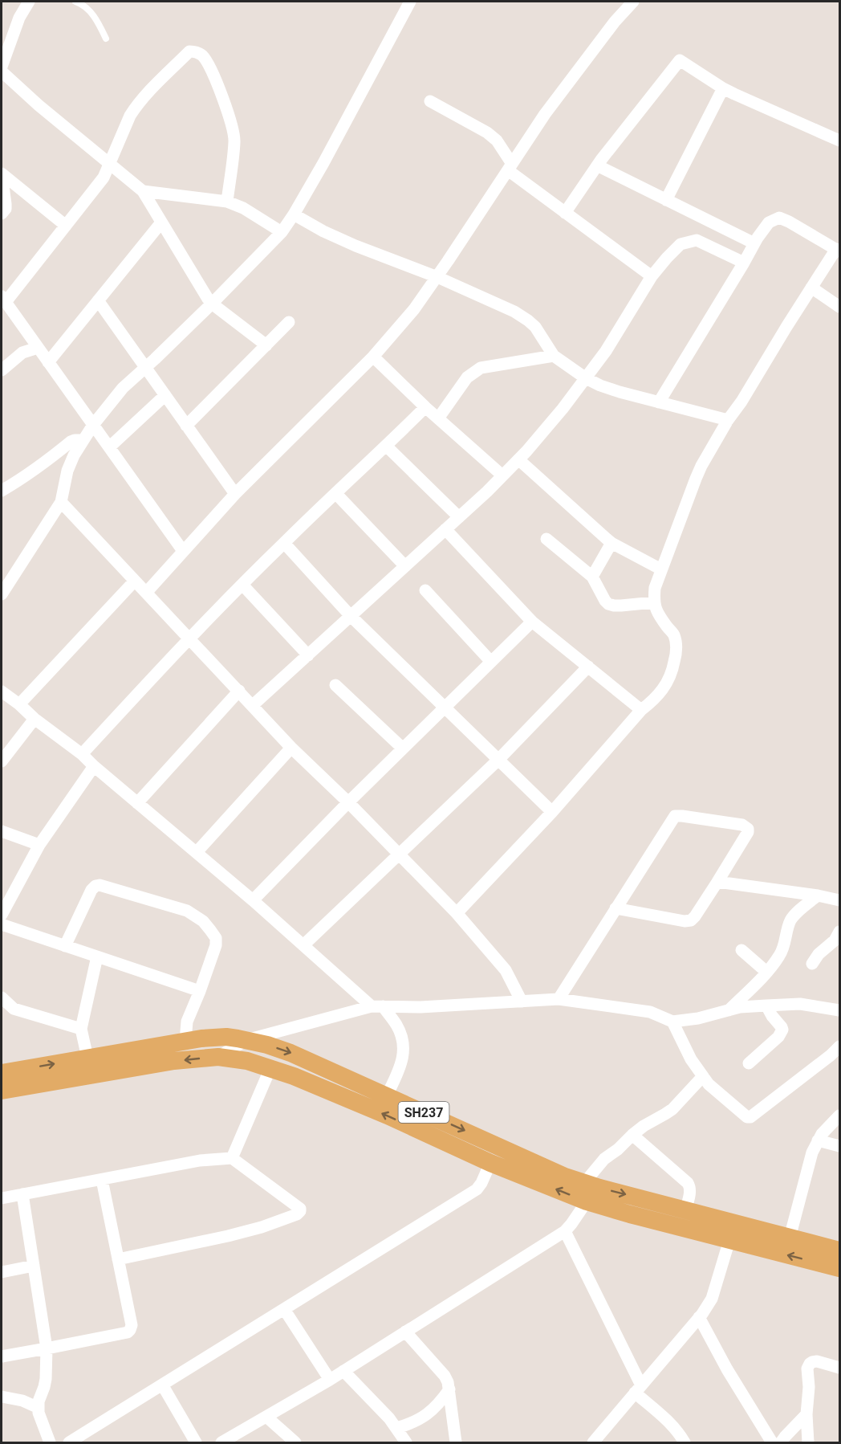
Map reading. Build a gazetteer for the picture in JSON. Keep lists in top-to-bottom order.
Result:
{
  "streets": {
    "main road": ["SH237"]
  }
}
